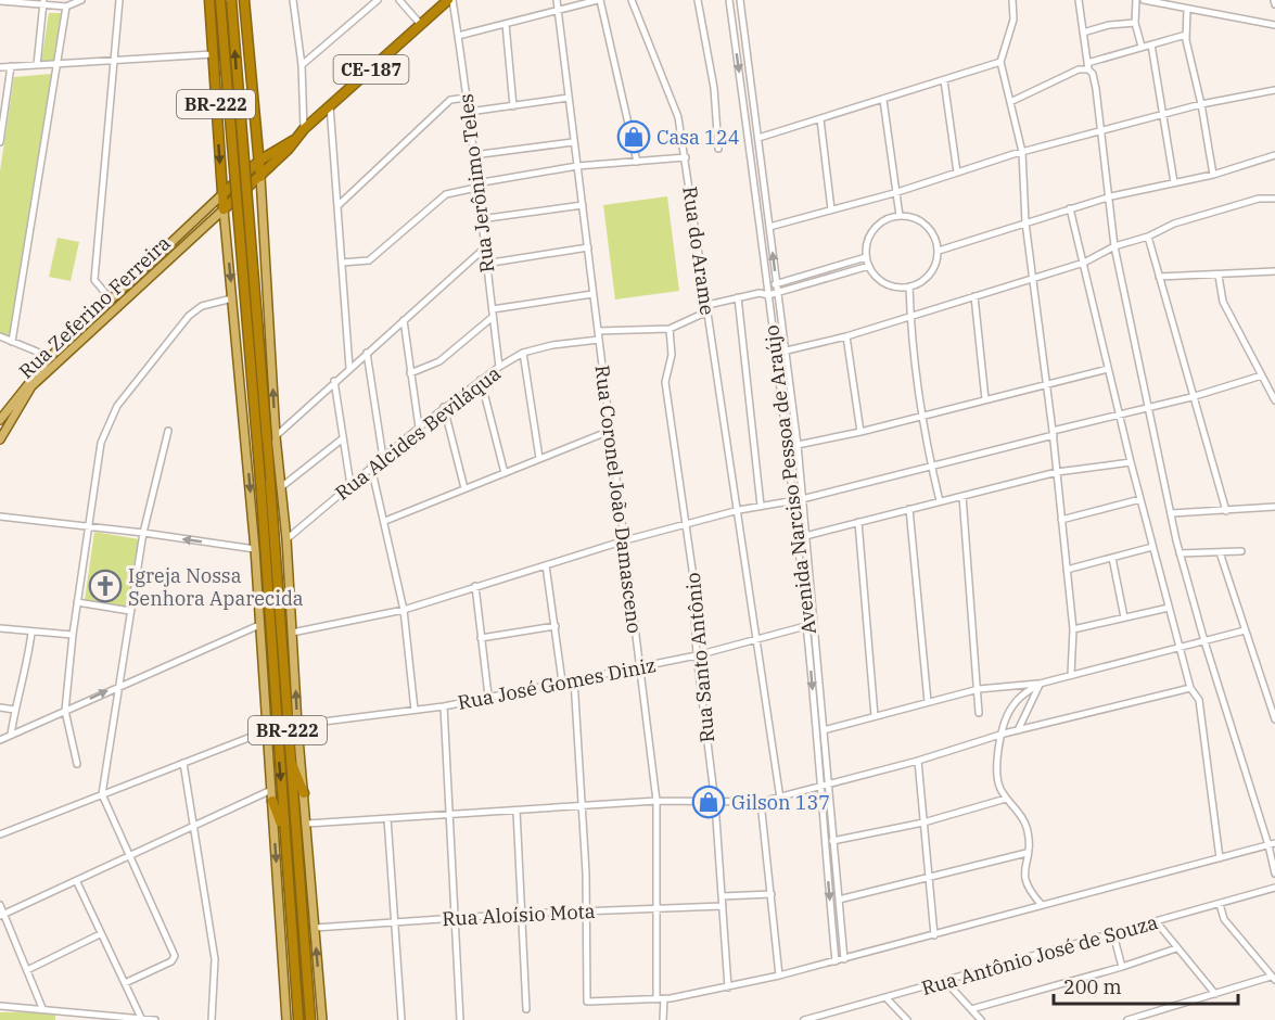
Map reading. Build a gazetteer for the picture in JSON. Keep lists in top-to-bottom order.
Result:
{
  "streets": {
    "highway": ["CE-187", "BR-222"],
    "main road": ["Rua Zeferino Ferreira"],
    "street": [
      "Rua Jerônimo Teles",
      "Rua do Arame",
      "Rua Alcides Beviláqua",
      "Avenida Narciso Pessoa de Araújo",
      "Rua Coronel João Damasceno",
      "Rua Santo Antônio",
      "Rua José Gomes Diniz",
      "Rua Aloísio Mota",
      "Rua Antônio José de Souza"
    ]
  },
  "crossings": [
    ["CE-187", "BR-222"],
    ["CE-187", "Rua Jerônimo Teles"],
    ["CE-187", "Rua Zeferino Ferreira"],
    ["BR-222", "Rua Zeferino Ferreira"],
    ["Rua Jerônimo Teles", "Rua Alcides Beviláqua"],
    ["Rua do Arame", "Rua José Gomes Diniz"],
    ["Rua Alcides Beviláqua", "Rua Coronel João Damasceno"],
    ["Avenida Narciso Pessoa de Araújo", "Rua José Gomes Diniz"],
    ["Rua Coronel João Damasceno", "Rua José Gomes Diniz"],
    ["Rua Coronel João Damasceno", "Rua Aloísio Mota"],
    ["Rua Santo Antônio", "Rua José Gomes Diniz"],
    ["Rua Santo Antônio", "Rua Aloísio Mota"]
  ],
  "places": {
    "shop": ["Casa 124", "Gilson 137"],
    "church": ["Igreja Nossa Senhora Aparecida"]
  },
  "scale_bar": "200 m"
}
